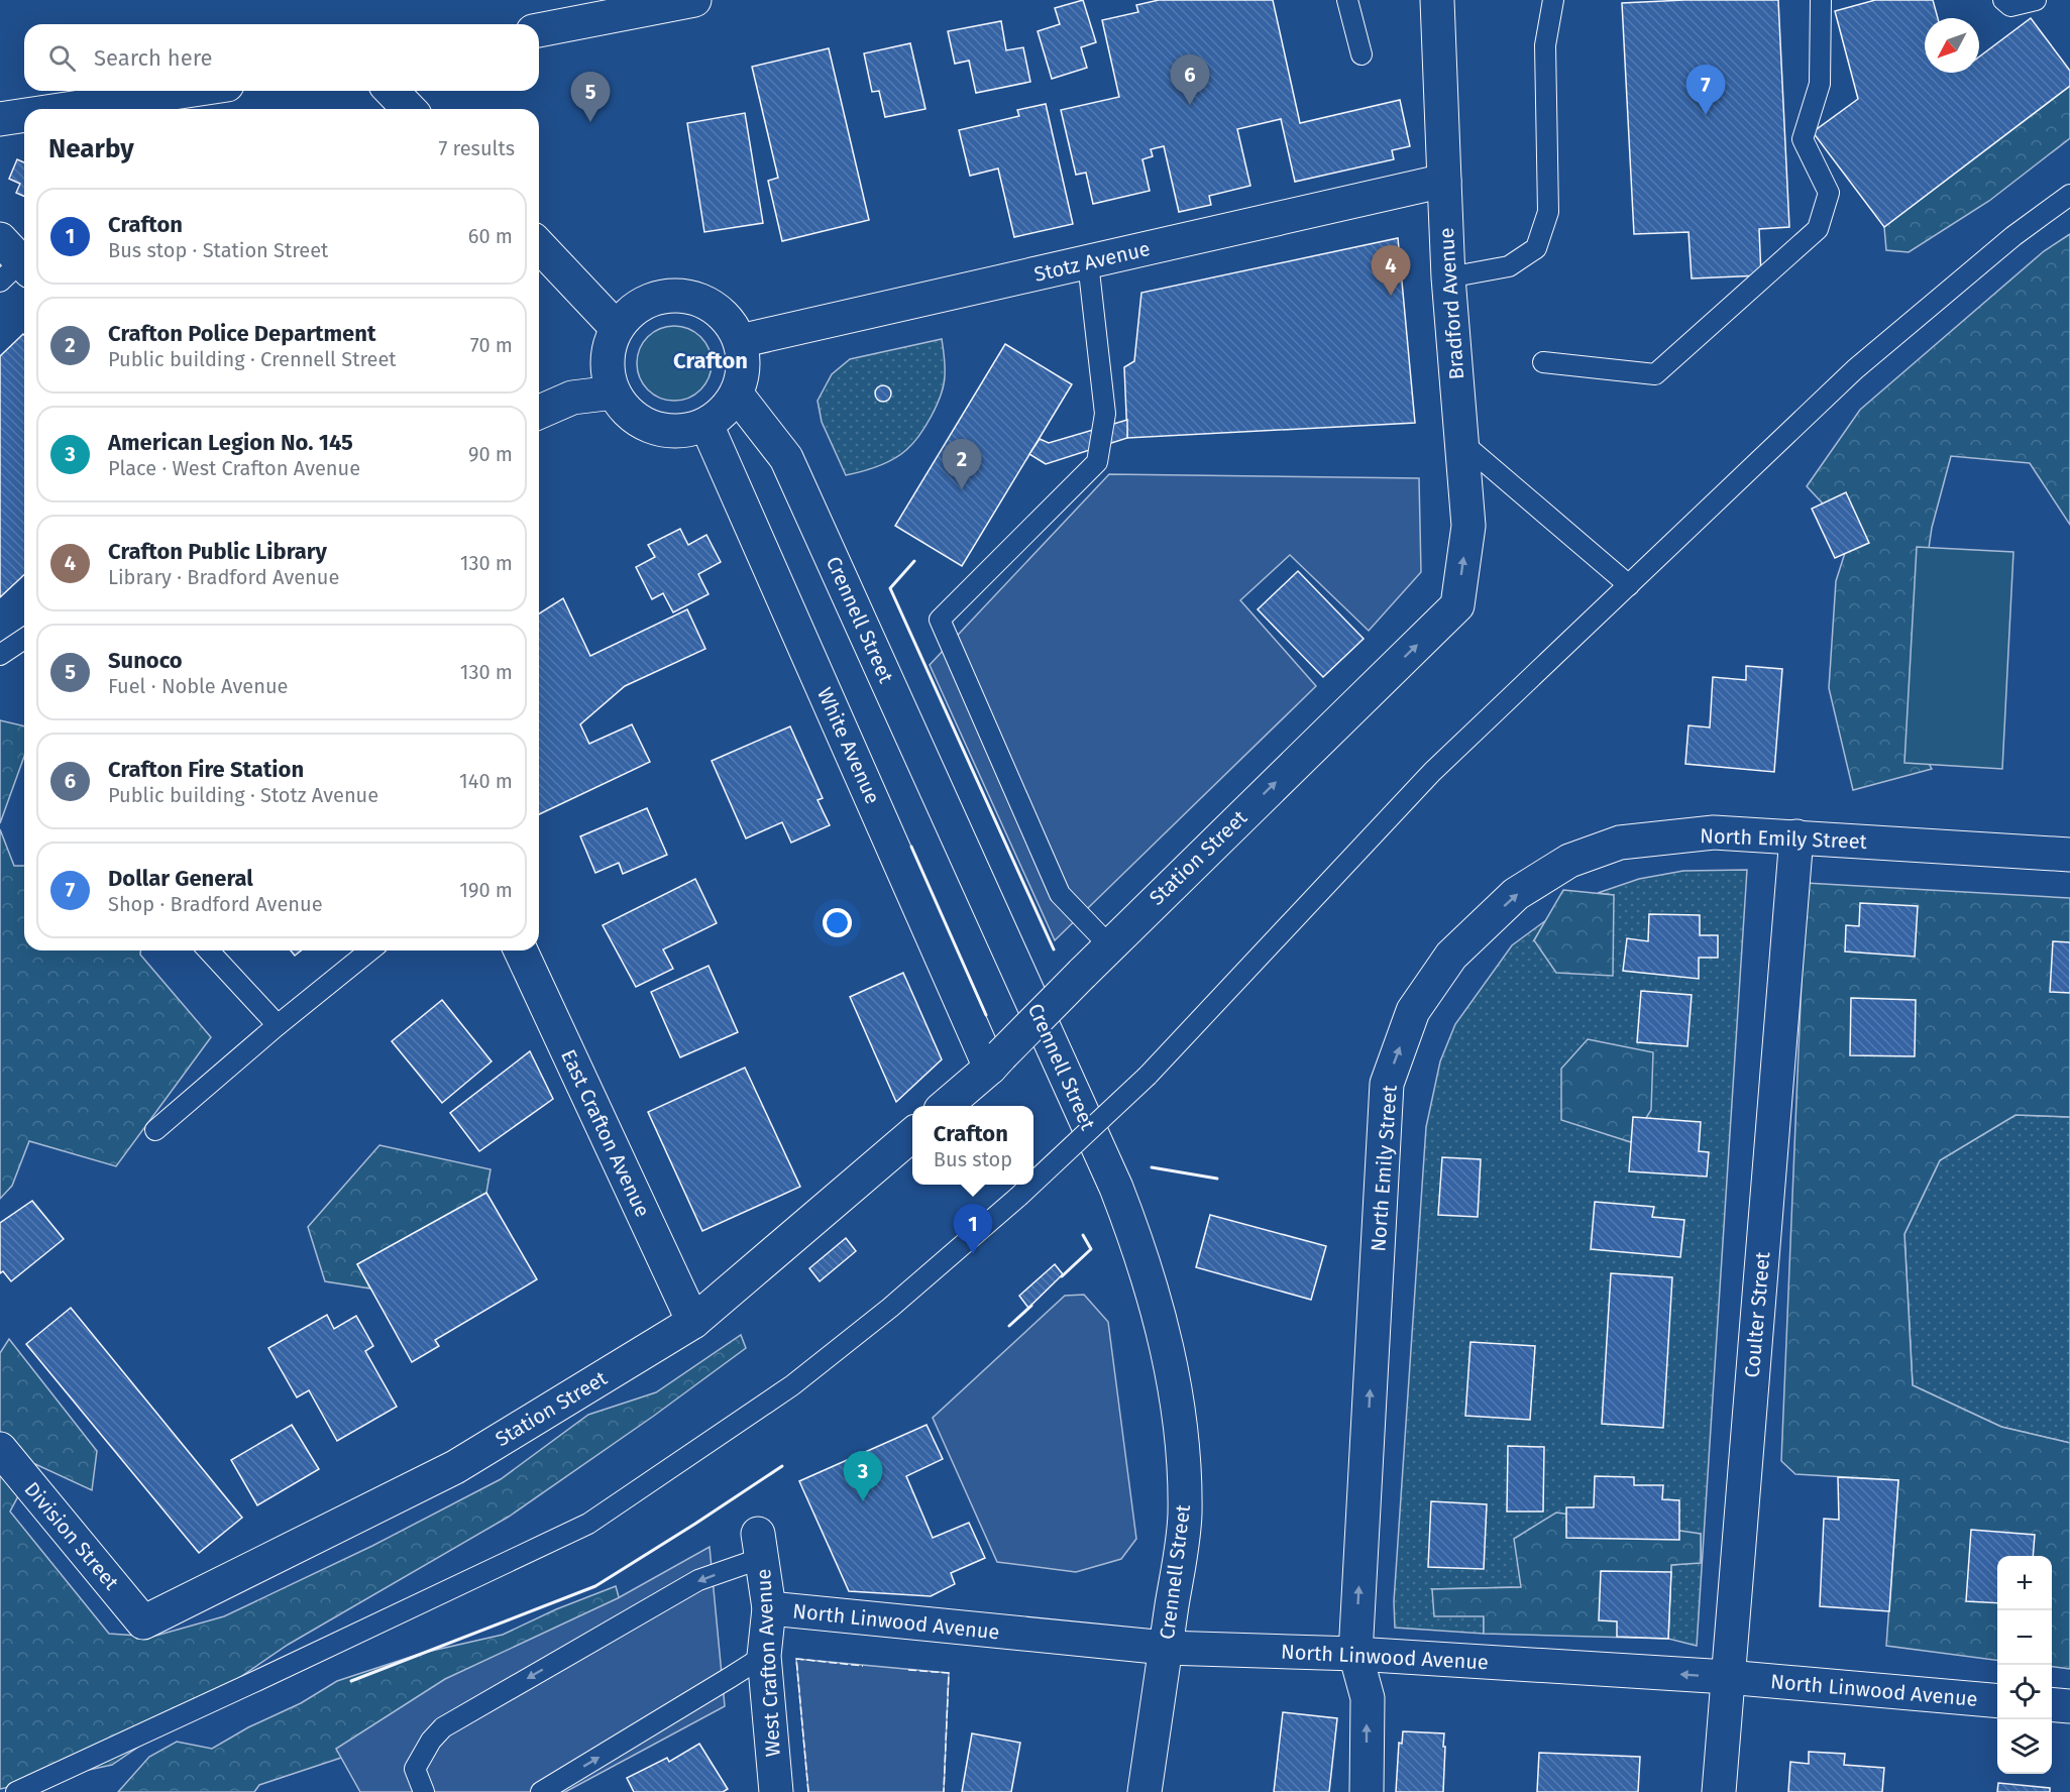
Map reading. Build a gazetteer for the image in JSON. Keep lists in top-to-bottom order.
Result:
{
  "streets": {
    "street": [
      "Stotz Avenue",
      "Bradford Avenue",
      "Crennell Street",
      "White Avenue",
      "North Emily Street",
      "Station Street",
      "East Crafton Avenue",
      "Coulter Street",
      "Division Street",
      "North Linwood Avenue",
      "West Crafton Avenue"
    ]
  },
  "crossings": [
    ["Stotz Avenue", "Bradford Avenue"],
    ["Stotz Avenue", "Crennell Street"],
    ["Stotz Avenue", "White Avenue"],
    ["Bradford Avenue", "Station Street"],
    ["Crennell Street", "White Avenue"],
    ["Crennell Street", "North Linwood Avenue"],
    ["White Avenue", "Station Street"],
    ["North Emily Street", "Coulter Street"],
    ["North Emily Street", "North Linwood Avenue"],
    ["Station Street", "East Crafton Avenue"],
    ["Station Street", "Division Street"],
    ["Coulter Street", "North Linwood Avenue"],
    ["North Linwood Avenue", "West Crafton Avenue"]
  ],
  "one_way": ["North Emily Street"],
  "districts": ["Crafton"],
  "north": "bottom left",
  "page": {
    "search": "Search here",
    "pins": [
      "6",
      "7",
      "5",
      "4",
      "2",
      "1",
      "3"
    ],
    "heading": ["Nearby", "7 results"],
    "list": [
      {
        "mark": "1",
        "name": "Crafton",
        "note": "Bus stop · Station Street",
        "value": "60 m"
      },
      {
        "mark": "2",
        "name": "Crafton Police Department",
        "note": "Public building · Crennell Street",
        "value": "70 m"
      },
      {
        "mark": "3",
        "name": "American Legion No. 145",
        "note": "Place · West Crafton Avenue",
        "value": "90 m"
      },
      {
        "mark": "4",
        "name": "Crafton Public Library",
        "note": "Library · Bradford Avenue",
        "value": "130 m"
      },
      {
        "mark": "5",
        "name": "Sunoco",
        "note": "Fuel · Noble Avenue",
        "value": "130 m"
      },
      {
        "mark": "6",
        "name": "Crafton Fire Station",
        "note": "Public building · Stotz Avenue",
        "value": "140 m"
      },
      {
        "mark": "7",
        "name": "Dollar General",
        "note": "Shop · Bradford Avenue",
        "value": "190 m"
      }
    ],
    "popup": ["Crafton", "Bus stop"],
    "map_buttons": ["+", "−"]
  }
}
